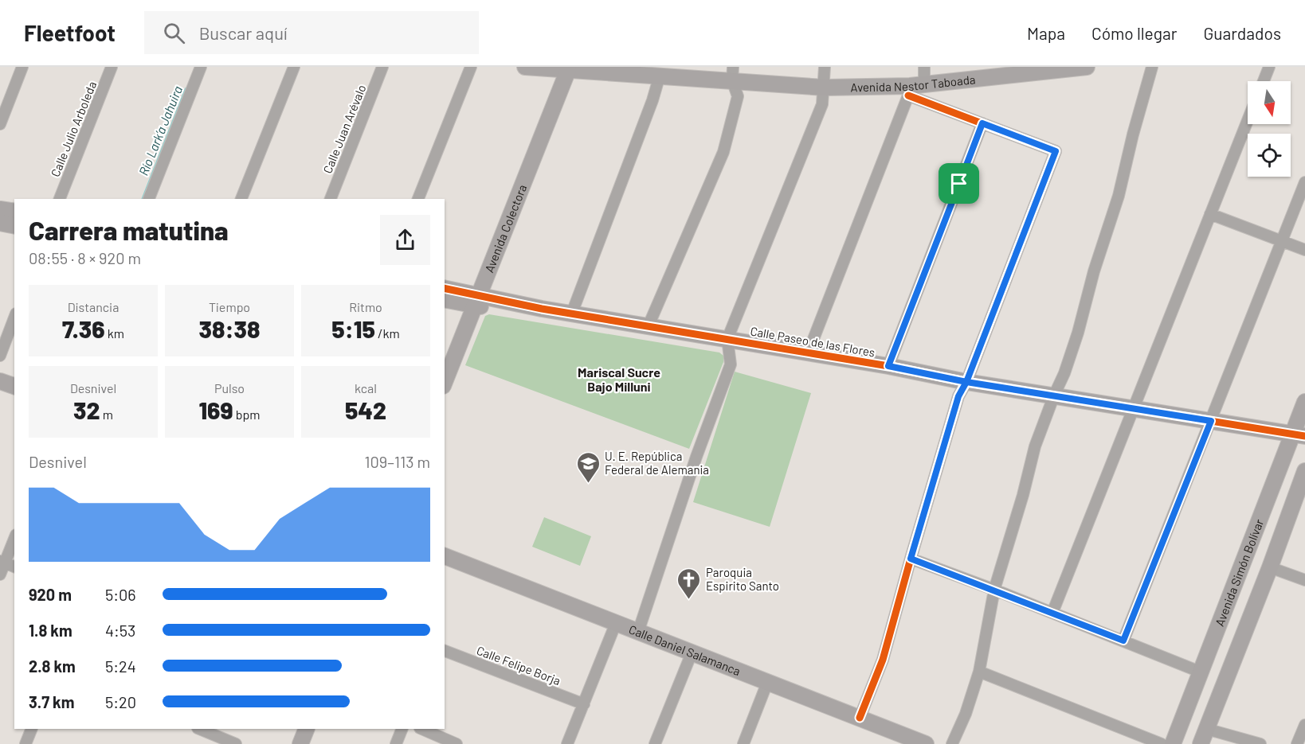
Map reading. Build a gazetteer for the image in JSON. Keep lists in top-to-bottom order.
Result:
{
  "streets": {
    "street": [
      "Avenida Nestor Taboada",
      "Calle Julio Arboleda",
      "Calle Juan Arévalo",
      "Avenida Colectora",
      "Calle Paseo de las Flores",
      "Avenida Simón Bolívar",
      "Calle Daniel Salamanca",
      "Calle Felipe Borja"
    ]
  },
  "crossings": [
    ["Avenida Nestor Taboada", "Avenida Colectora"],
    ["Avenida Colectora", "Calle Paseo de las Flores"],
    ["Calle Paseo de las Flores", "Avenida Simón Bolívar"]
  ],
  "districts": ["Mariscal Sucre Bajo Milluni"],
  "water": ["Río Lark’a Jahuira"],
  "places": {
    "school or university": ["U. E. República Federal de Alemania"],
    "church": ["Paroquia Espirito Santo"]
  },
  "north": "bottom",
  "page": {
    "header": "Fleetfoot",
    "search": "Buscar aquí",
    "nav": ["Mapa", "Cómo llegar", "Guardados"],
    "heading": ["Carrera matutina", "08:55 · 8 × 920 m"],
    "stats": [
      ["Distancia", "7.36 km"],
      ["Tiempo", "38:38"],
      ["Ritmo", "5:15 /km"],
      ["Desnivel", "32 m"],
      ["Pulso", "169 bpm"],
      ["kcal", "542"]
    ],
    "chart": ["Desnivel", "109–113 m"],
    "list": [
      {
        "name": "920 m",
        "note": "5:06"
      },
      {
        "name": "1.8 km",
        "note": "4:53"
      },
      {
        "name": "2.8 km",
        "note": "5:24"
      },
      {
        "name": "3.7 km",
        "note": "5:20"
      }
    ]
  }
}
